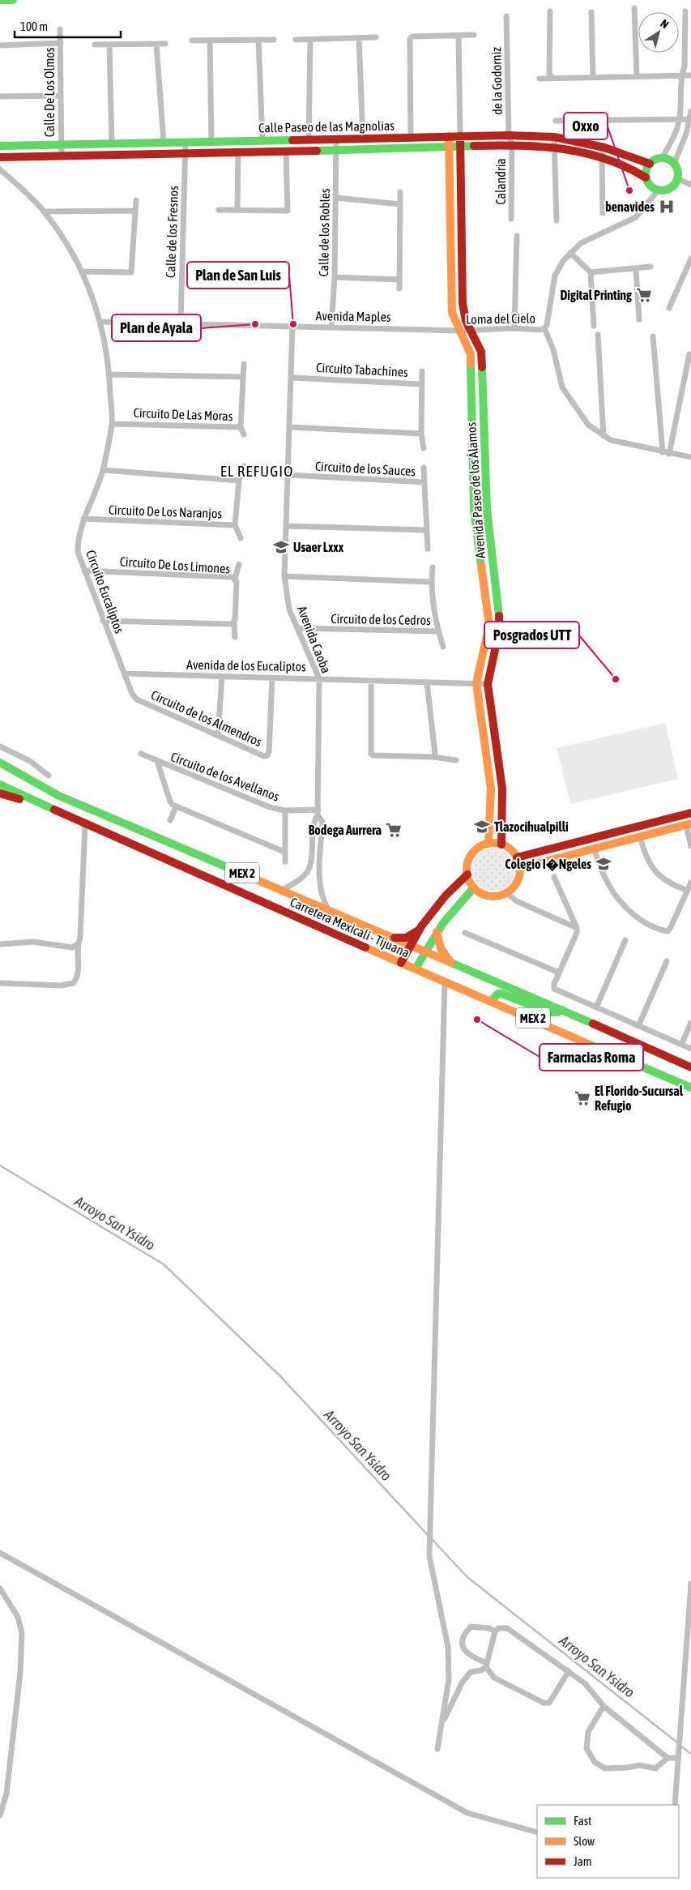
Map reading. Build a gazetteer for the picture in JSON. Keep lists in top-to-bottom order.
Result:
{
  "streets": {
    "main road": [
      "Calle Paseo de las Magnolias",
      "Avenida Paseo de los Álamos",
      "MEX 2",
      "Carretera Mexicali - Tijuana"
    ],
    "street": [
      "de la Godorniz",
      "Calle De Los Olmos",
      "Calandria",
      "Calle de los Fresnos",
      "Calle de los Robles",
      "Avenida Maples",
      "Loma del Cielo",
      "Circuito Tabachines",
      "Circuito De Las Moras",
      "Circuito de los Sauces",
      "Circuito De Los Naranjos",
      "Circuito De Los Limones",
      "Circuito Eucaliptos",
      "Circuito de los Cedros",
      "Avenida Caoba",
      "Avenida de los Eucalíptos",
      "Circuito de los Almendros",
      "Circuito de los Avellanos"
    ]
  },
  "crossings": [
    ["de la Godorniz", "Calle Paseo de las Magnolias"],
    ["de la Godorniz", "Calandria"],
    ["Calle De Los Olmos", "Calle Paseo de las Magnolias"],
    ["Calle Paseo de las Magnolias", "Calandria"],
    ["Calle Paseo de las Magnolias", "Calle de los Fresnos"],
    ["Calle Paseo de las Magnolias", "Calle de los Robles"],
    ["Calle Paseo de las Magnolias", "Avenida Paseo de los Álamos"],
    ["Calle de los Fresnos", "Avenida Maples"],
    ["Calle de los Robles", "Avenida Maples"],
    ["Avenida Maples", "Loma del Cielo"],
    ["Avenida Maples", "Avenida Paseo de los Álamos"],
    ["Avenida Maples", "Circuito Eucaliptos"],
    ["Avenida Maples", "Avenida Caoba"],
    ["Loma del Cielo", "Avenida Paseo de los Álamos"],
    ["Circuito Tabachines", "Avenida Caoba"],
    ["Circuito De Las Moras", "Circuito Eucaliptos"],
    ["Circuito de los Sauces", "Avenida Caoba"],
    ["Avenida Paseo de los Álamos", "Avenida de los Eucalíptos"],
    ["Circuito De Los Naranjos", "Circuito Eucaliptos"],
    ["Circuito De Los Limones", "Circuito Eucaliptos"],
    ["Circuito Eucaliptos", "Avenida de los Eucalíptos"],
    ["Circuito Eucaliptos", "Circuito de los Almendros"],
    ["Circuito de los Cedros", "Avenida Caoba"],
    ["Avenida Caoba", "Avenida de los Eucalíptos"],
    ["Avenida Caoba", "Circuito de los Avellanos"],
    ["Avenida de los Eucalíptos", "Circuito de los Almendros"]
  ],
  "districts": ["EL REFUGIO"],
  "water": ["Arroyo San Ysidro"],
  "places": {
    "other": [
      "Oxxo",
      "Plan de Ayala",
      "Plan de San Luis",
      "Posgrados UTT",
      "Farmacias Roma"
    ],
    "hospital": ["benavides"],
    "supermarket": ["Digital Printing", "Bodega Aurrera", "El Florido-Sucursal Refugio"],
    "school or university": ["Usaer Lxxx", "Tlazocihualpilli", "Colegio I�Ngeles"]
  },
  "legend": ["Fast", "Slow", "Jam"],
  "scale_bar": "100 m",
  "north": "top right"
}
